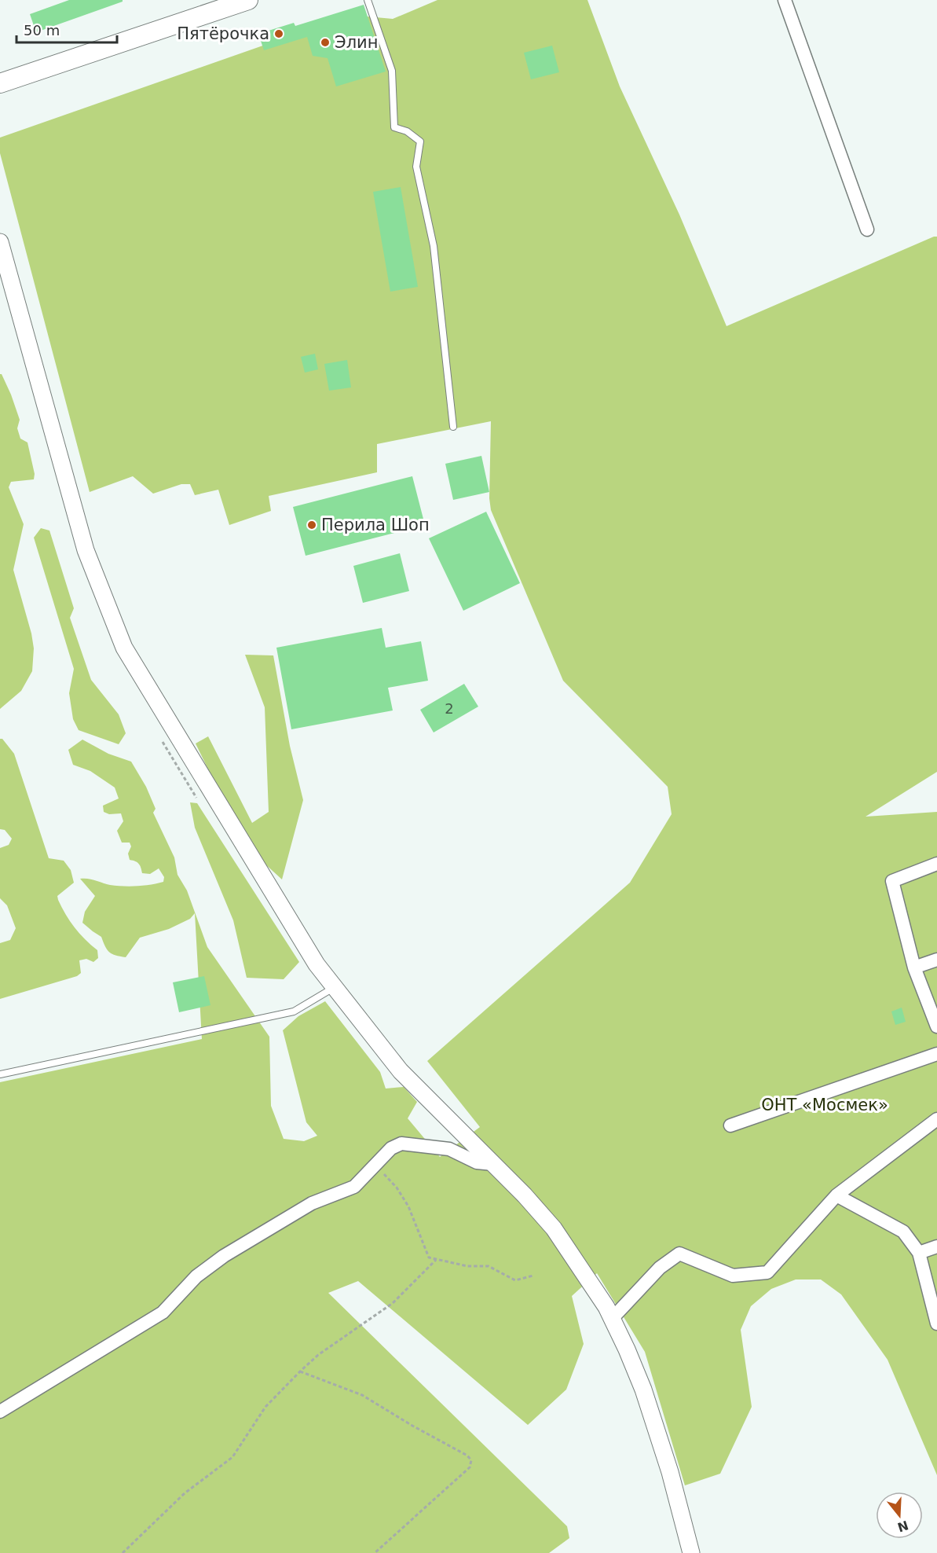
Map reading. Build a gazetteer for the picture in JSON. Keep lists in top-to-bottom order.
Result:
{
  "parks": ["ОНТ «Мосмек»"],
  "places": ["Пятёрочка", "Элин", "Перила Шоп"],
  "house_numbers": ["2"],
  "scale_bar": "50 m",
  "north": "bottom"
}
